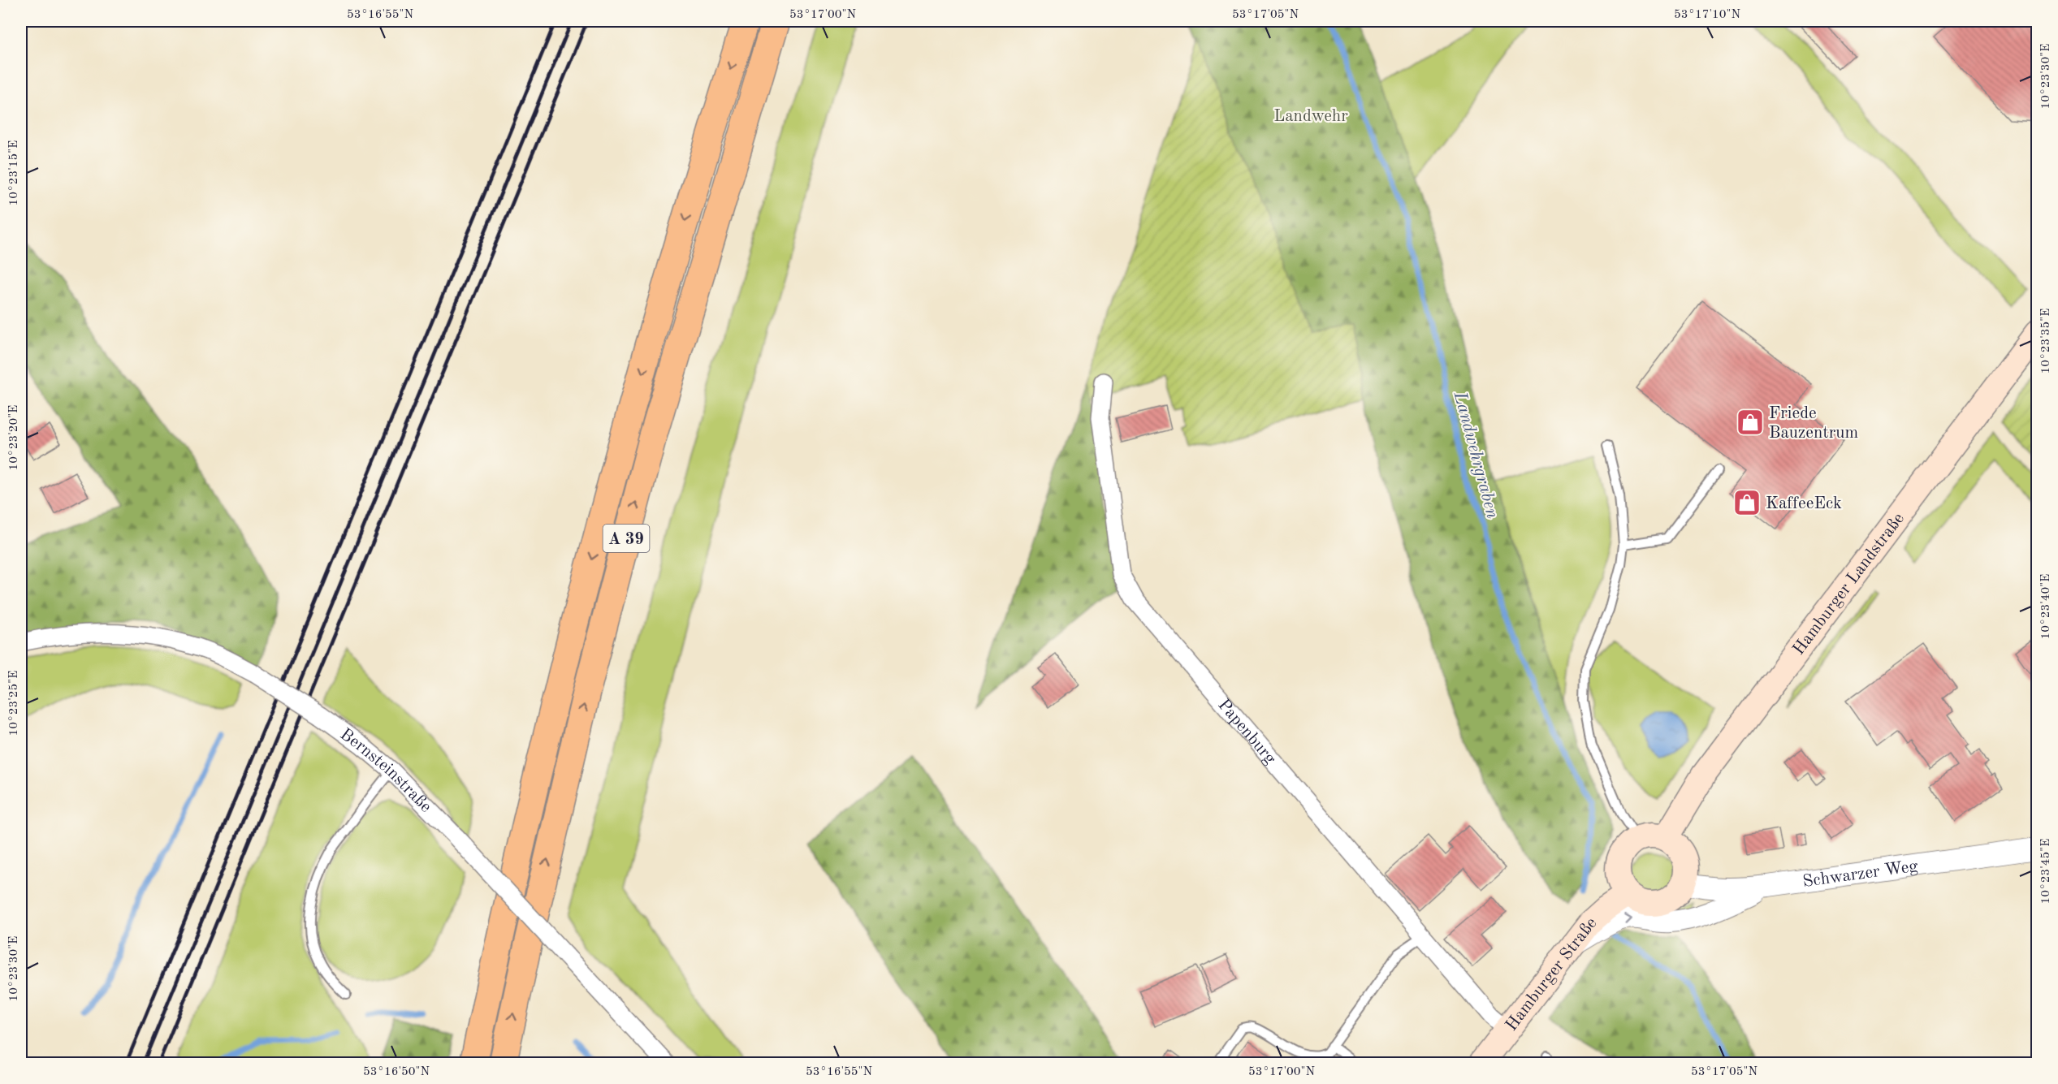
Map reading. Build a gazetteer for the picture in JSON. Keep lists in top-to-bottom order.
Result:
{
  "streets": {
    "highway": ["A 39"],
    "main road": ["Hamburger Landstraße", "Hamburger Straße"],
    "street": ["Papenburg", "Bernsteinstraße", "Schwarzer Weg"]
  },
  "crossings": [
    ["Hamburger Landstraße", "Schwarzer Weg"],
    ["Hamburger Landstraße", "Hamburger Straße"],
    ["Papenburg", "Hamburger Straße"],
    ["Schwarzer Weg", "Hamburger Straße"]
  ],
  "water": ["Landwehrgraben"],
  "parks": ["Landwehr"],
  "places": {
    "shop": ["Friede Bauzentrum", "KaffeeEck"]
  },
  "coordinates": [
    "53°16'55\"N",
    "53°17'00\"N",
    "53°17'05\"N",
    "53°17'10\"N",
    "10°23'30\"E",
    "10°23'15\"E",
    "10°23'35\"E",
    "10°23'20\"E",
    "10°23'40\"E",
    "10°23'25\"E",
    "10°23'45\"E",
    "53°16'50\"N"
  ]
}
